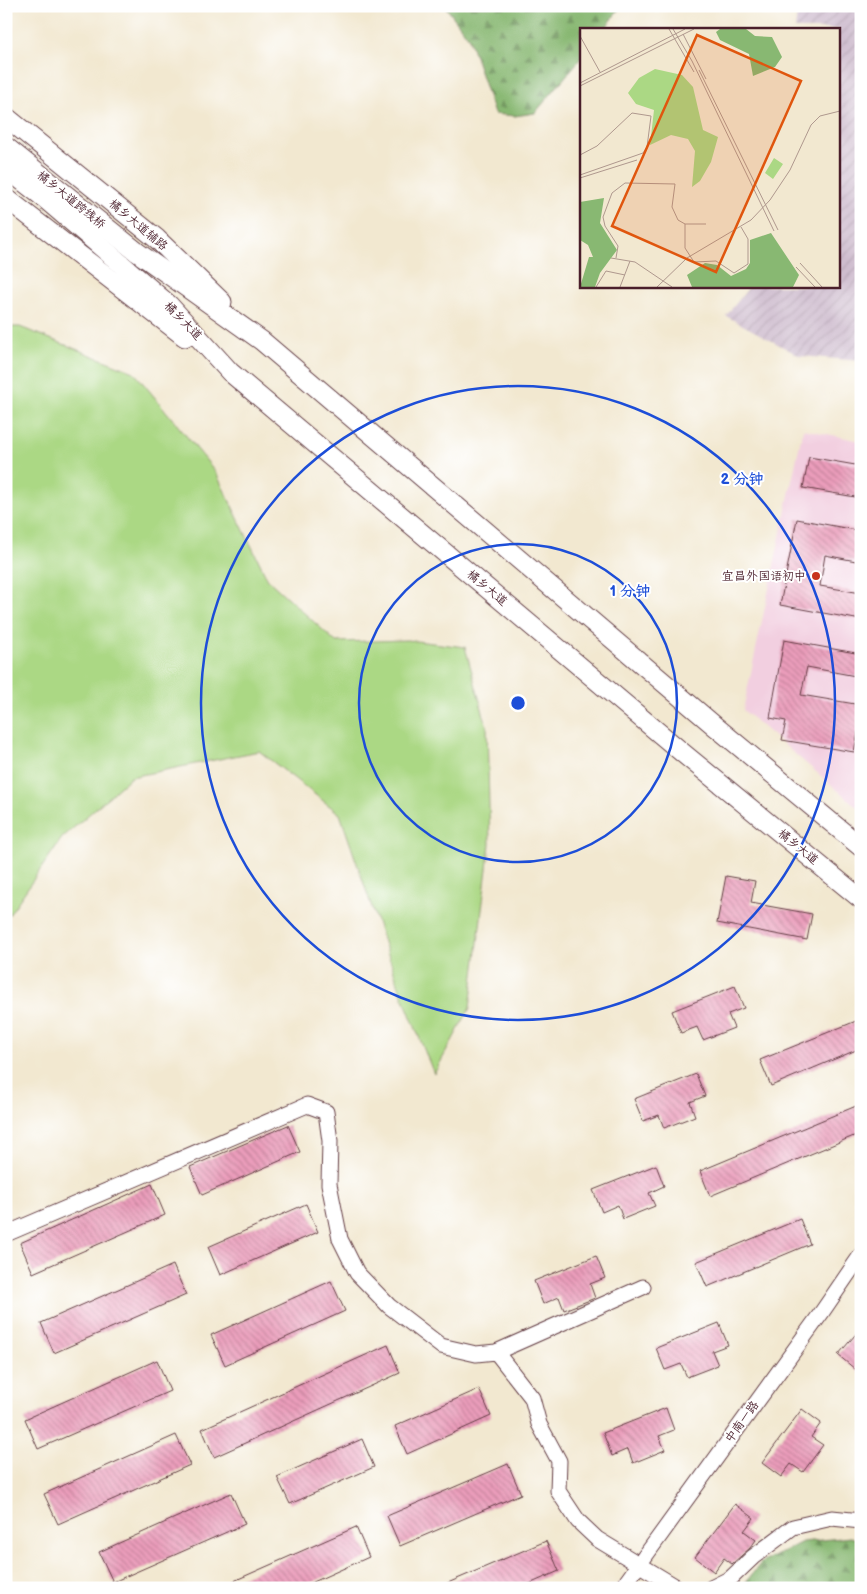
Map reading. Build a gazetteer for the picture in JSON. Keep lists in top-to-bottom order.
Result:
{
  "streets": {
    "main road": ["橘乡大道跨线桥", "橘乡大道辅路", "橘乡大道"],
    "street": ["中南一路"]
  },
  "crossings": [
    ["橘乡大道跨线桥", "橘乡大道"],
    ["橘乡大道辅路", "橘乡大道"]
  ],
  "places": ["宜昌外国语初中"],
  "rings": ["2 分钟", "1 分钟"]
}
